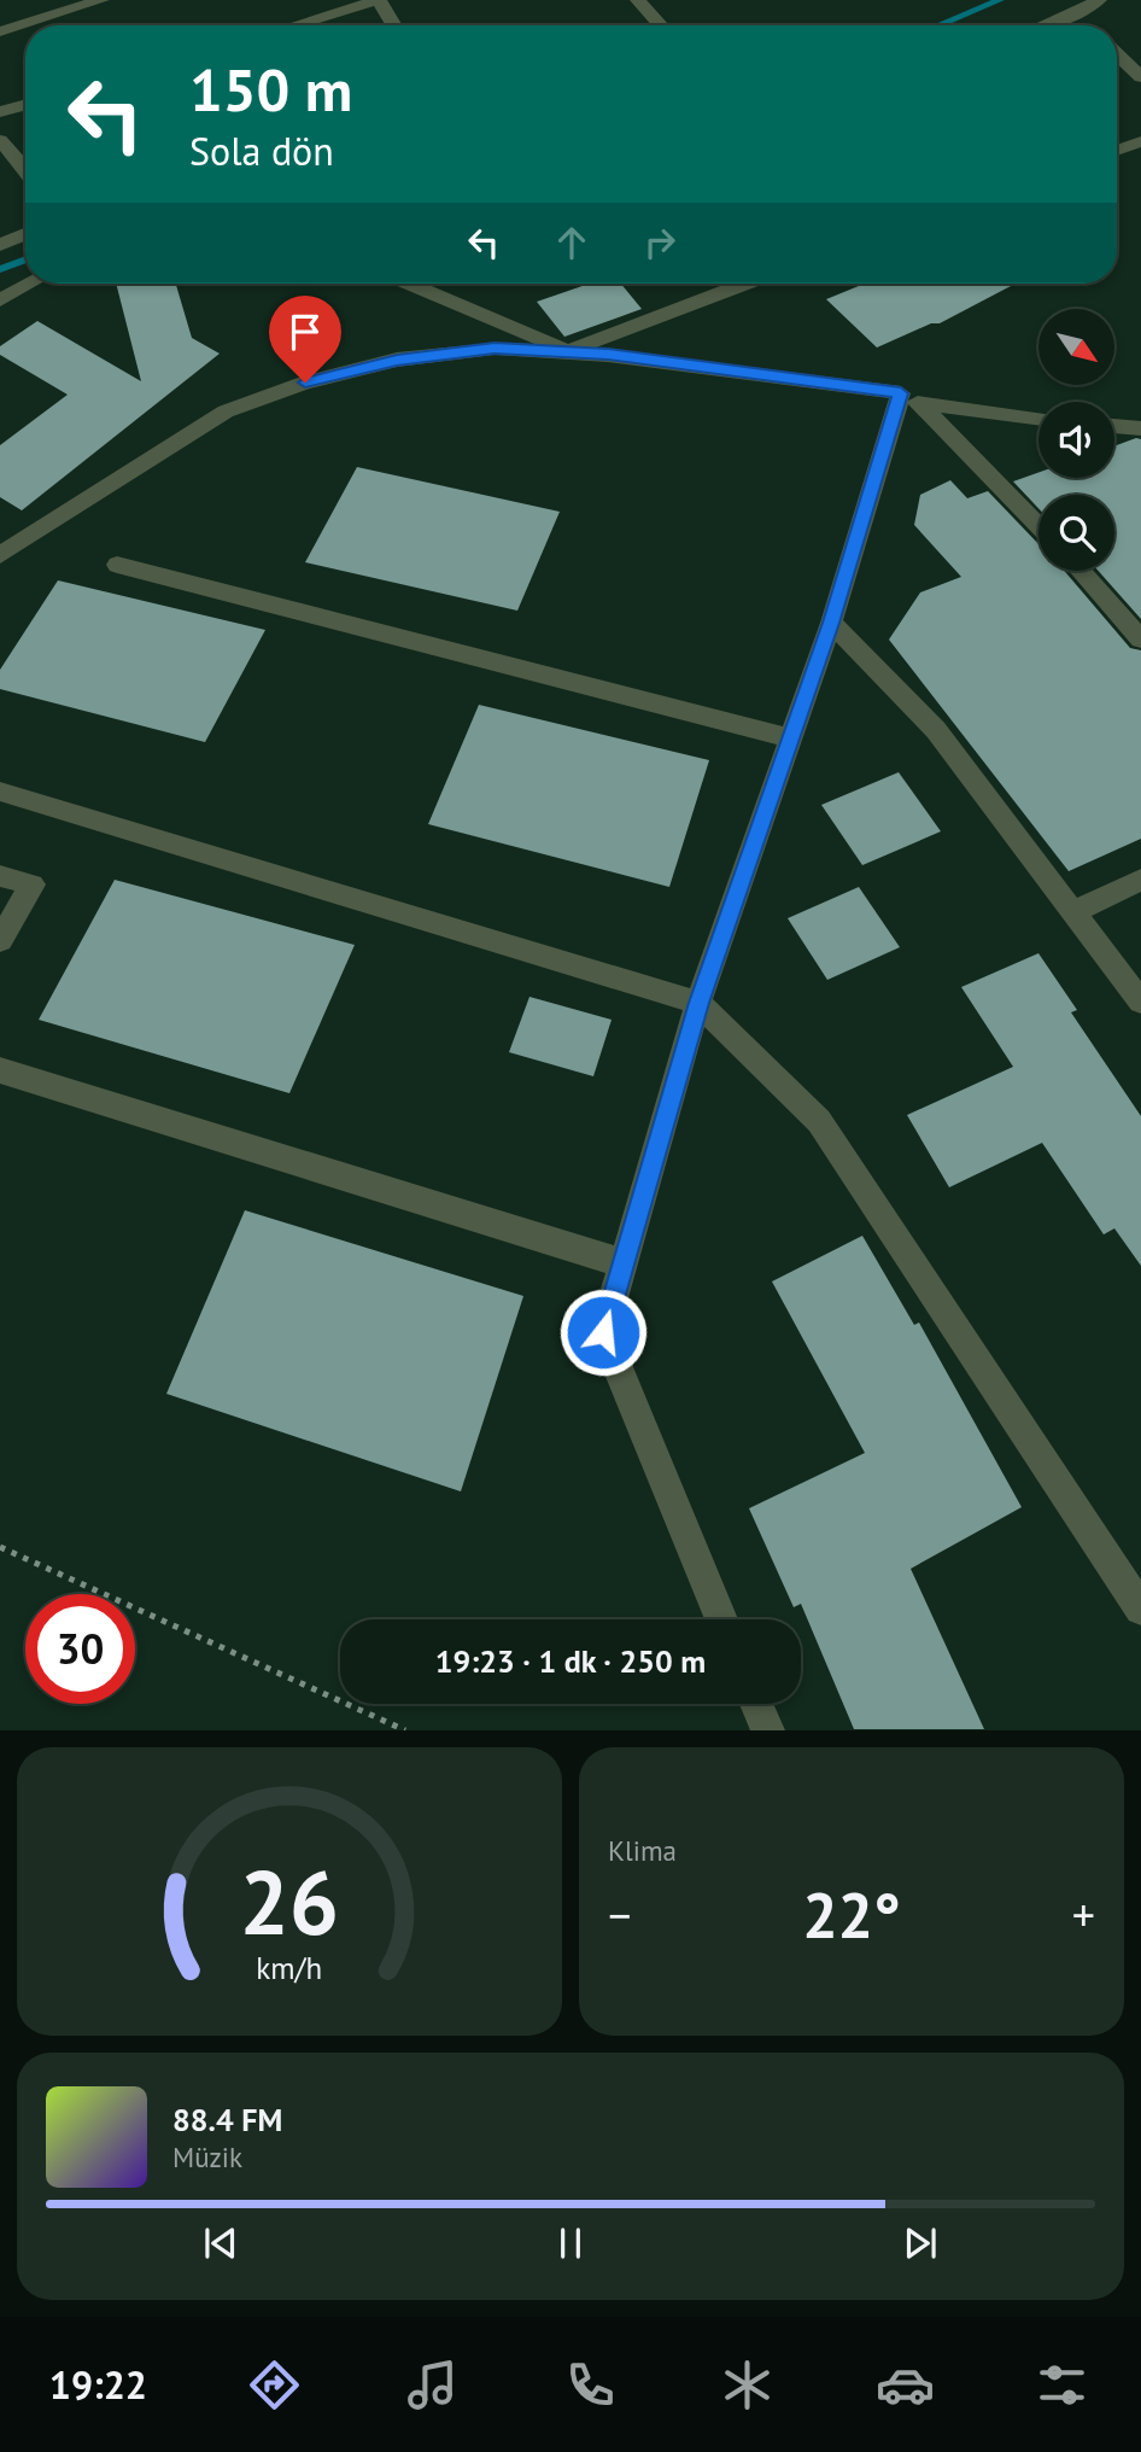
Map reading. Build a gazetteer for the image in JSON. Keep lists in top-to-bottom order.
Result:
{
  "north": "bottom right",
  "page": {
    "turn": ["150 m", "Sola dön"],
    "limit": "30",
    "trip": "19:23 · 1 dk · 250 m",
    "tile": "Klima",
    "heat": ["−", "22°", "+"],
    "song": ["88.4 FM", "Müzik"],
    "tabs": "19:22",
    "gauge": ["26", "km/h"]
  }
}
